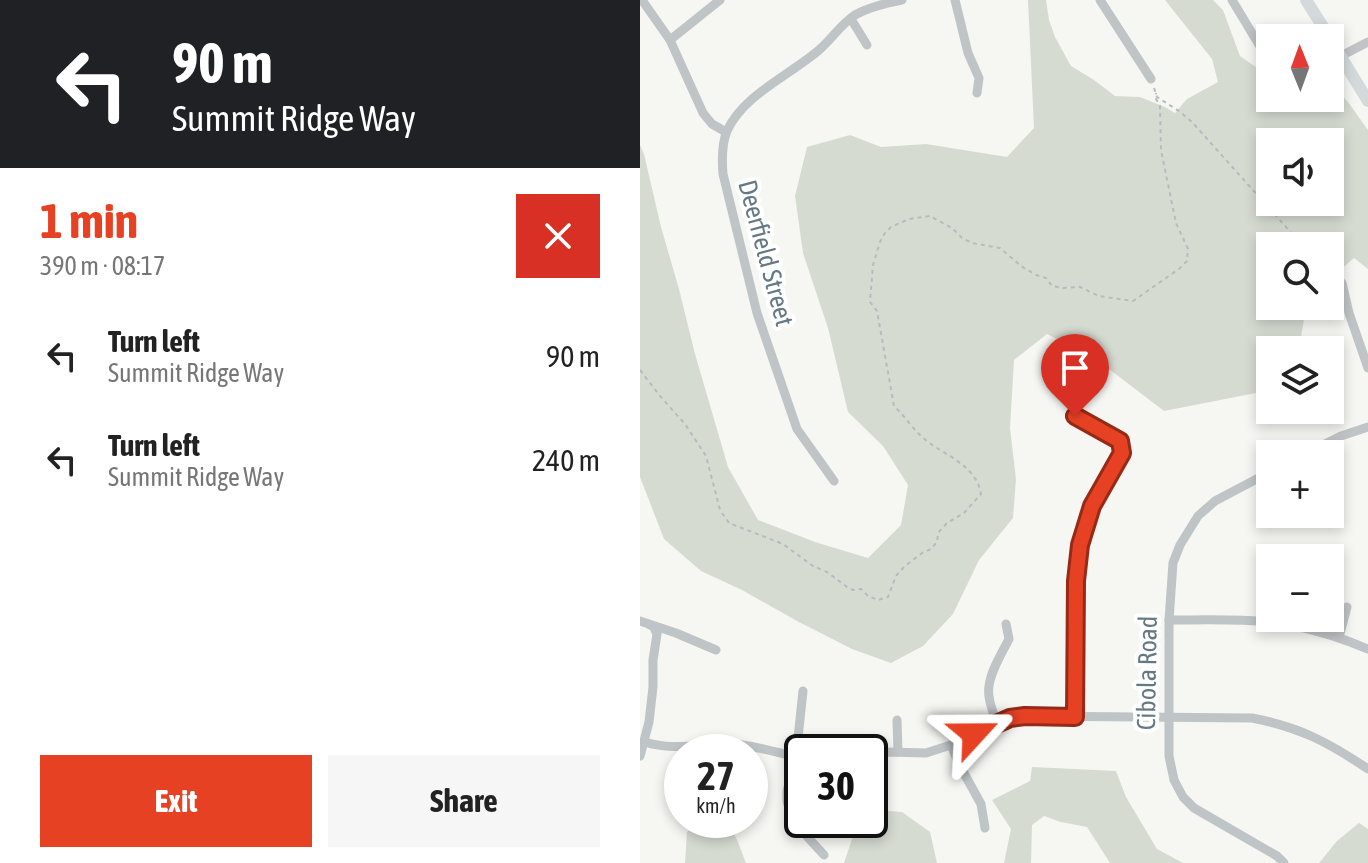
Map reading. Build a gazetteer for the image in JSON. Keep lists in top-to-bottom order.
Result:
{
  "streets": {
    "street": ["Deerfield Street", "Cibola Road"]
  },
  "north": "top",
  "page": {
    "turn": ["90 m", "Summit Ridge Way"],
    "map_buttons": ["+", "−"],
    "heading": ["1 min", "390 m · 08:17"],
    "list": [
      {
        "name": "Turn left",
        "note": "Summit Ridge Way",
        "value": "90 m"
      },
      {
        "name": "Turn left",
        "note": "Summit Ridge Way",
        "value": "240 m"
      }
    ],
    "speed": "27 km/h",
    "limit": "30",
    "buttons": ["Exit", "Share"]
  }
}
